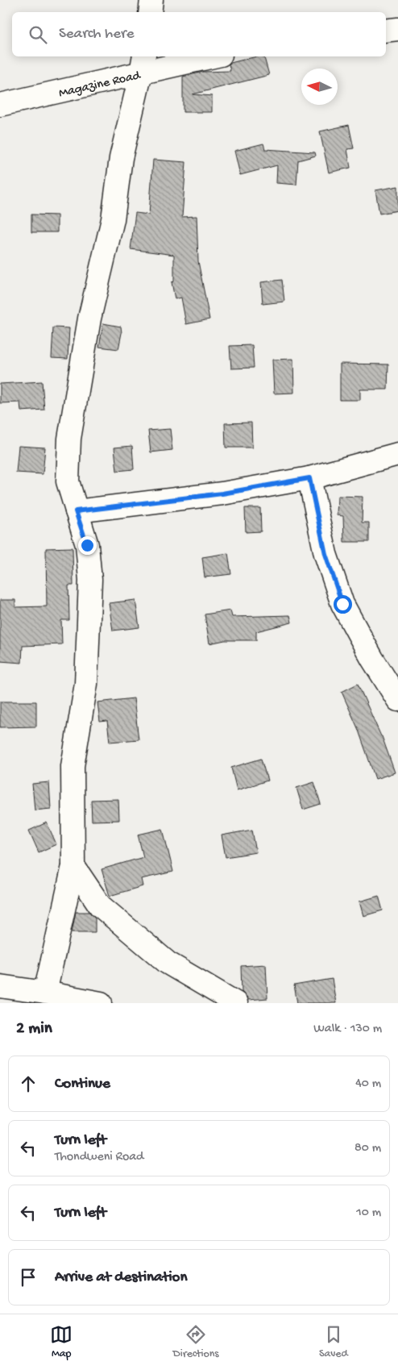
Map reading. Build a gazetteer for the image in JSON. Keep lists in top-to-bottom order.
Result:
{
  "streets": {
    "street": ["Magazine Road"]
  },
  "north": "left",
  "page": {
    "search": "Search here",
    "heading": ["2 min", "Walk · 130 m"],
    "list": [
      ["Continue", "40 m"],
      ["Turn left", "Thondweni Road", "80 m"],
      ["Turn left", "10 m"],
      "Arrive at destination"
    ],
    "nav": ["Map", "Directions", "Saved"]
  }
}
